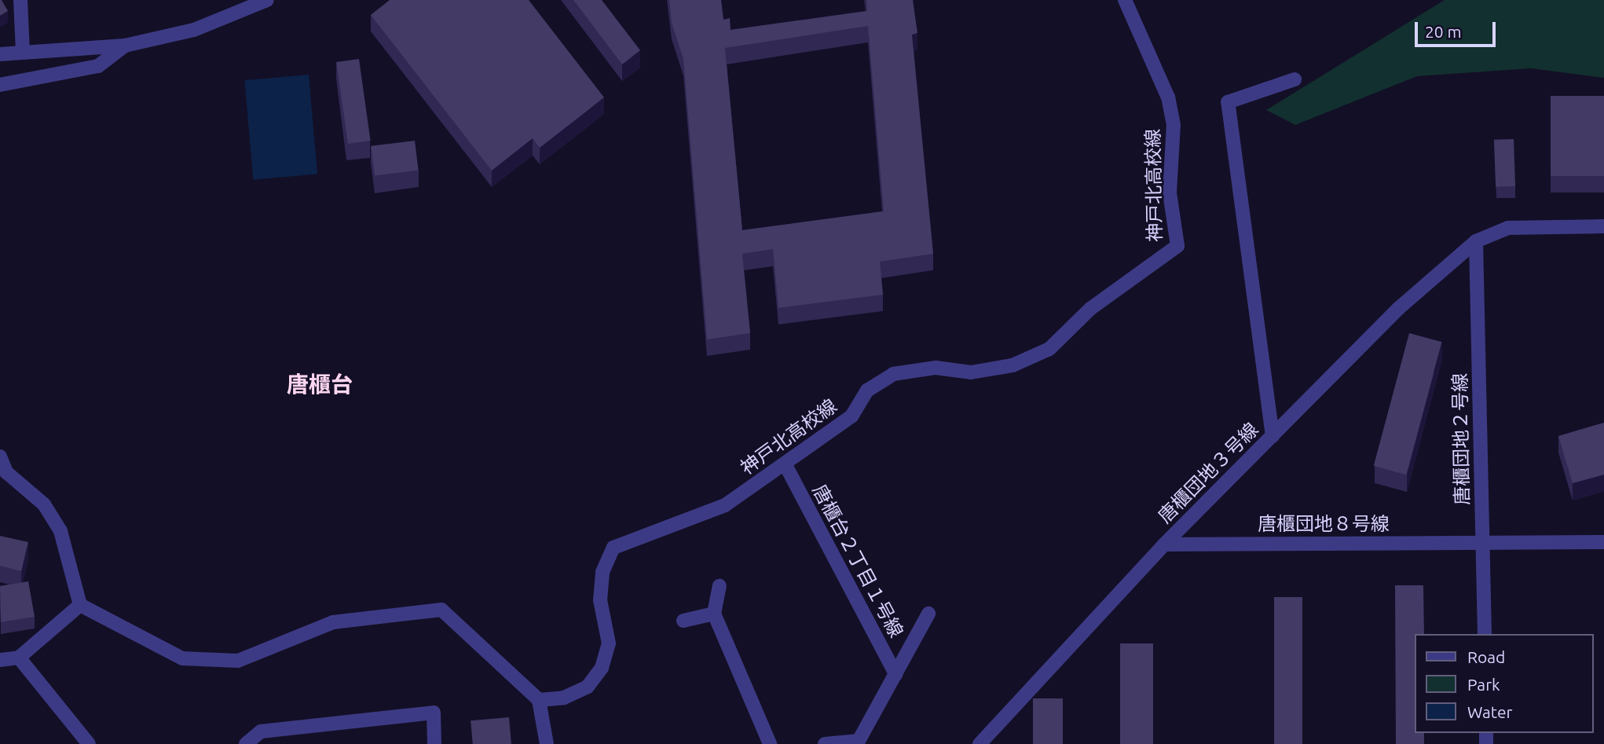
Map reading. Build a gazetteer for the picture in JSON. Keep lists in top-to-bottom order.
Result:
{
  "streets": {
    "street": [
      "神戸北高校線",
      "唐櫃団地２号線",
      "唐櫃団地３号線",
      "唐櫃団地８号線",
      "唐櫃台２丁目１号線"
    ]
  },
  "crossings": [
    ["神戸北高校線", "唐櫃台２丁目１号線"],
    ["唐櫃団地２号線", "唐櫃団地３号線"],
    ["唐櫃団地２号線", "唐櫃団地８号線"],
    ["唐櫃団地３号線", "唐櫃団地８号線"]
  ],
  "districts": ["唐櫃台"],
  "legend": ["Road", "Park", "Water"],
  "scale_bar": "20 m"
}
